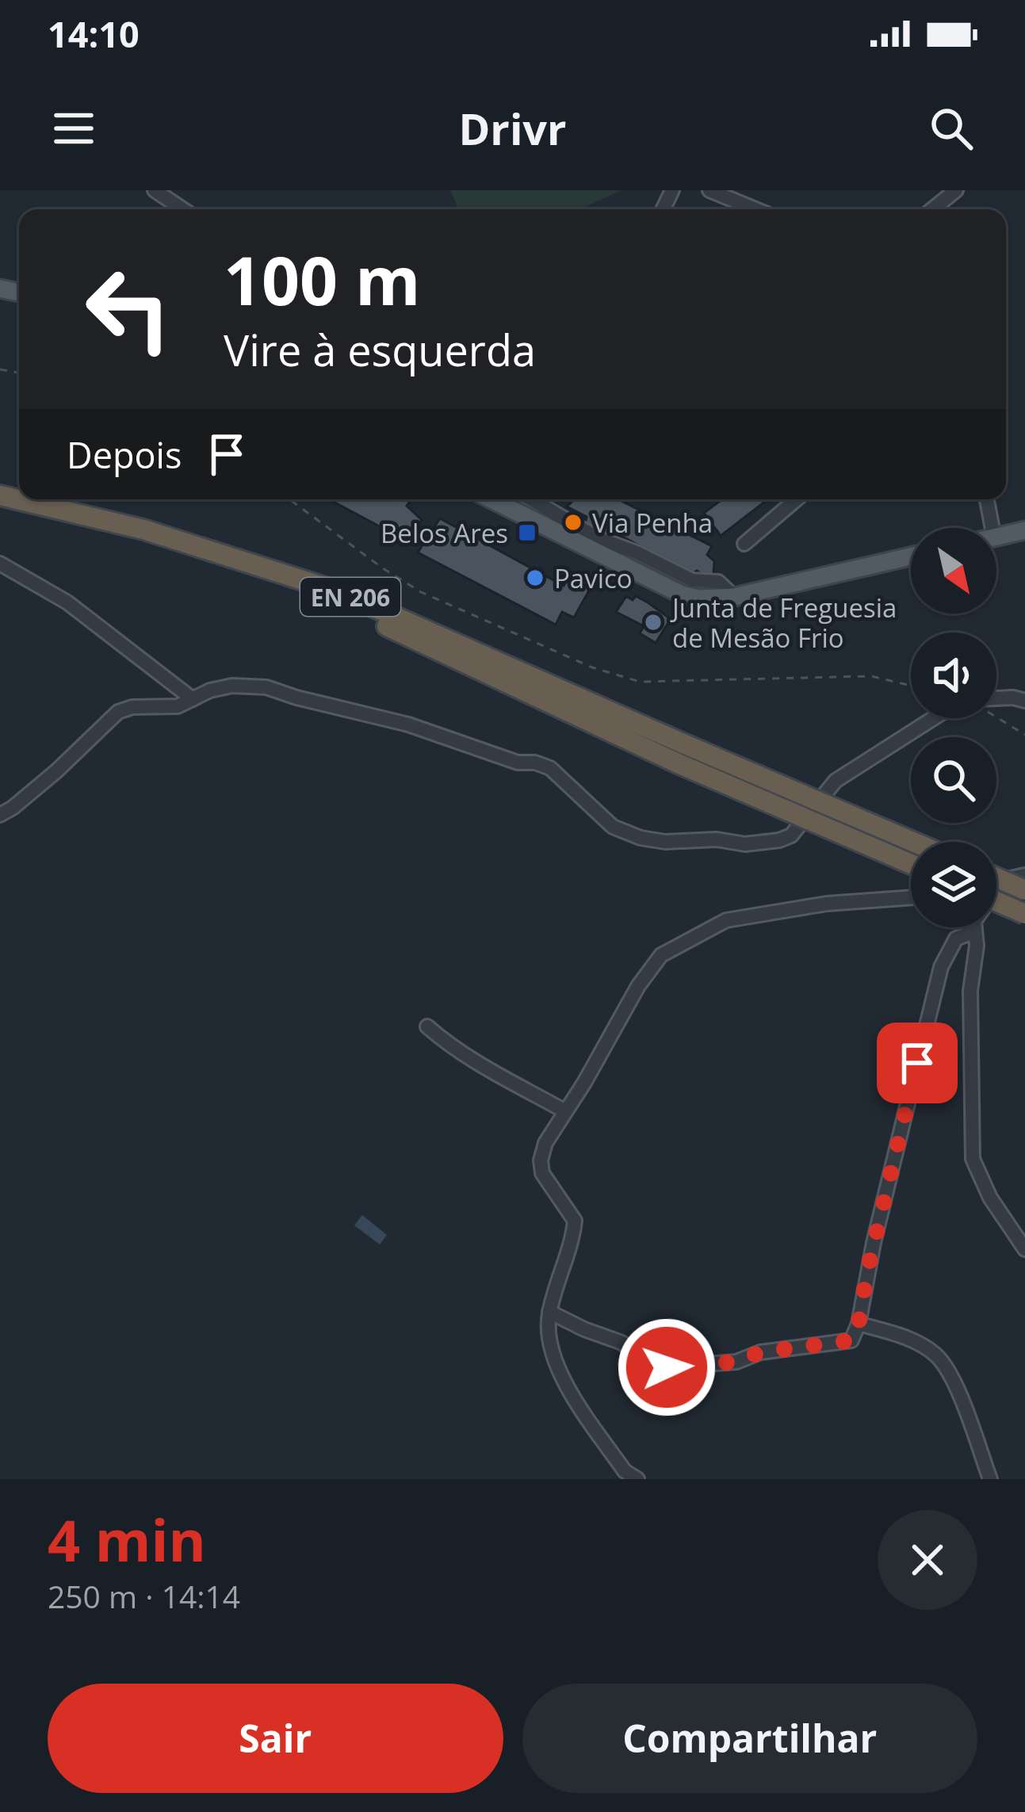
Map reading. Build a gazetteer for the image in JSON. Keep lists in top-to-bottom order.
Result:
{
  "streets": {
    "highway": ["EN 206"]
  },
  "places": {
    "other": ["Via Penha", "Pavico", "Junta de Freguesia de Mesão Frio"],
    "transit": ["Belos Ares"]
  },
  "north": "bottom right",
  "page": {
    "status": "14:10",
    "header": "Drivr",
    "turn": ["100 m", "Vire à esquerda"],
    "then": "Depois",
    "heading": ["4 min", "250 m · 14:14"],
    "buttons": ["Sair", "Compartilhar"]
  }
}
